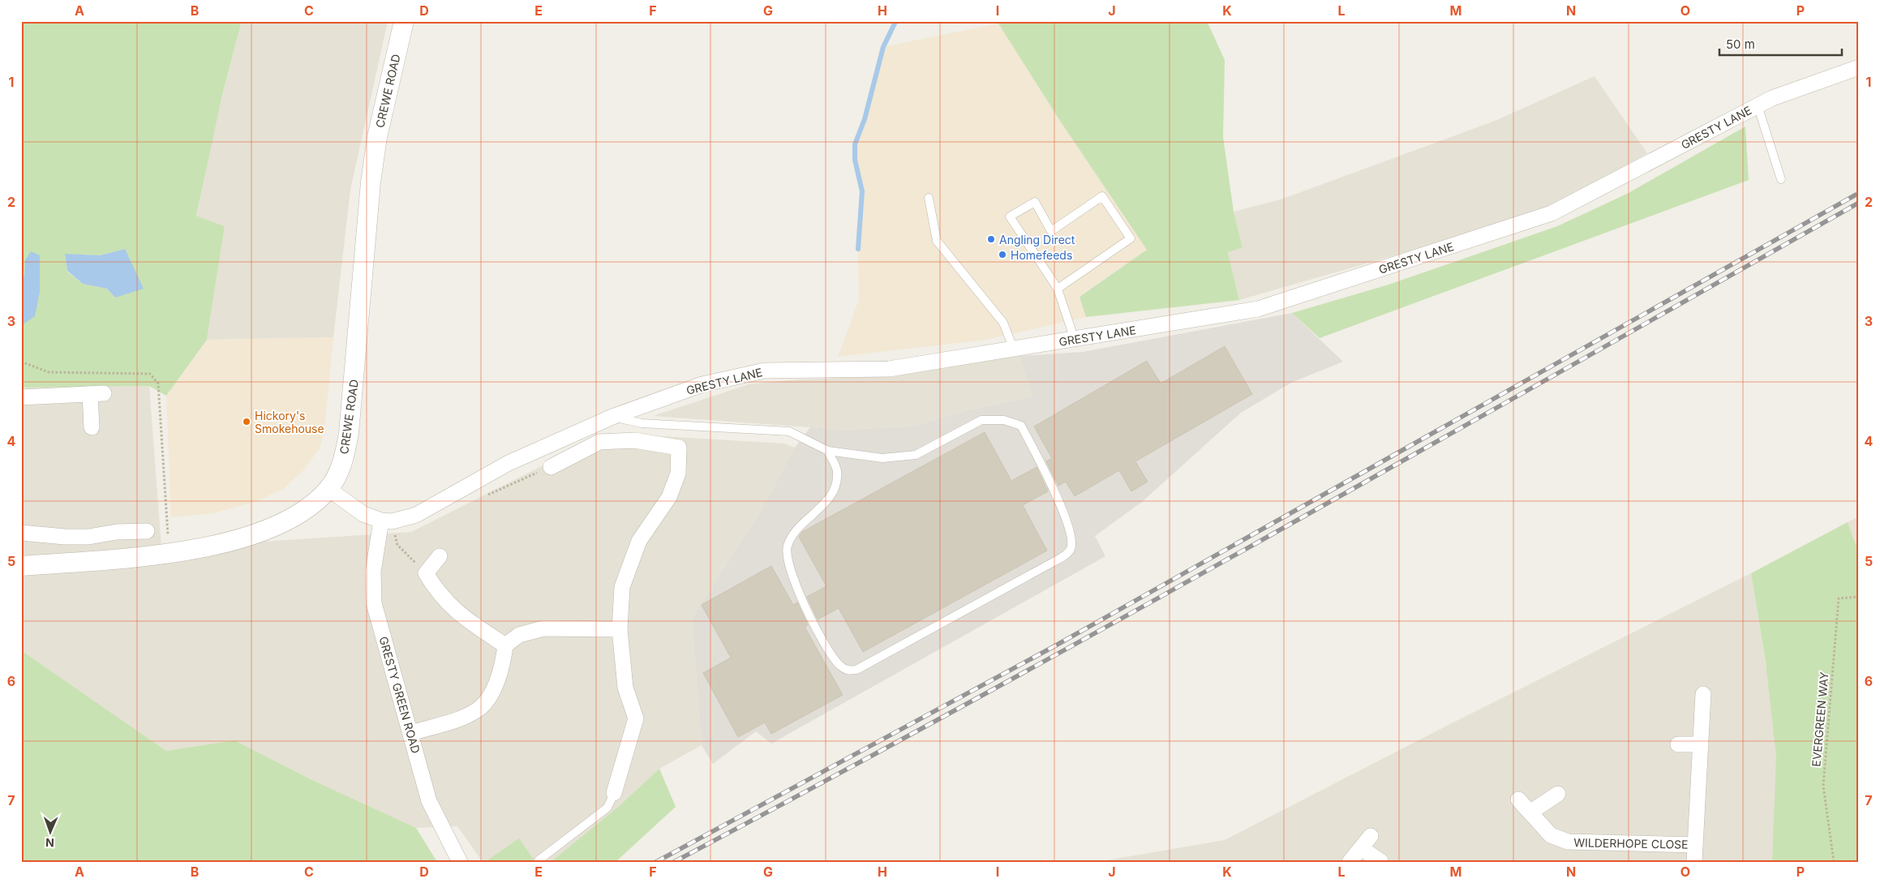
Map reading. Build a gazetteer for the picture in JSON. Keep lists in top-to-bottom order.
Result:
{
  "streets": {
    "street": [
      "CREWE ROAD",
      "GRESTY LANE",
      "GRESTY GREEN ROAD",
      "WILDERHOPE CLOSE"
    ],
    "path": ["EVERGREEN WAY"]
  },
  "crossings": [
    ["GRESTY LANE", "GRESTY GREEN ROAD"]
  ],
  "places": ["Angling Direct", "Homefeeds", "Hickory's Smokehouse"],
  "scale_bar": "50 m",
  "north": "bottom",
  "grid": {
    "columns": [
      "A",
      "B",
      "C",
      "D",
      "E",
      "F",
      "G",
      "H",
      "I",
      "J",
      "K",
      "L",
      "M",
      "N",
      "O",
      "P"
    ],
    "rows": [
      "1",
      "2",
      "3",
      "4",
      "5",
      "6",
      "7"
    ]
  }
}
